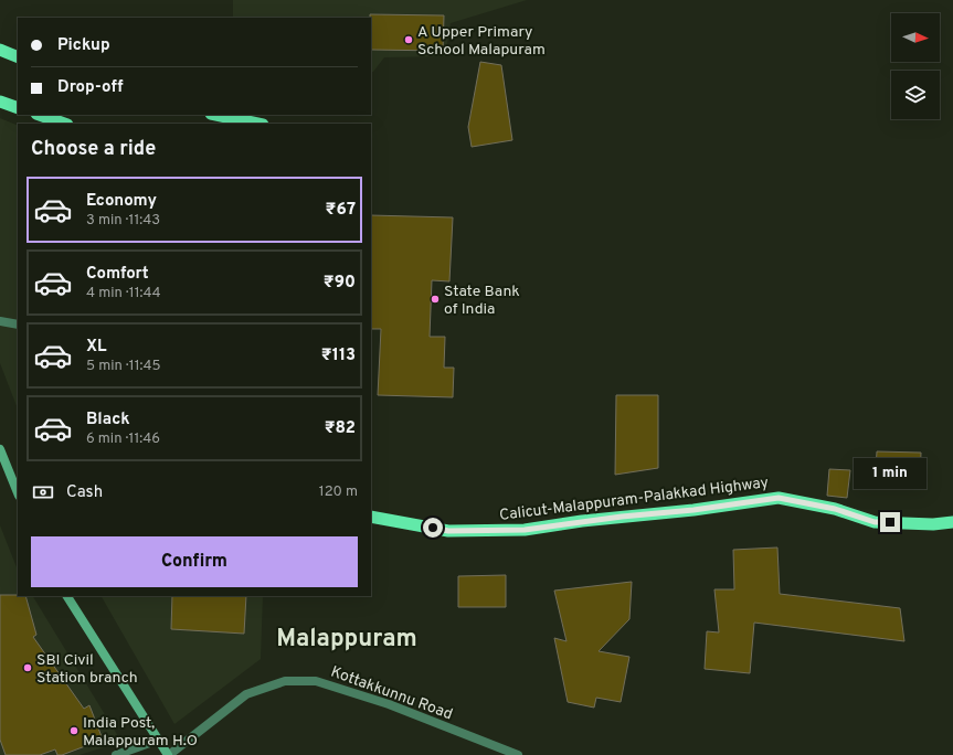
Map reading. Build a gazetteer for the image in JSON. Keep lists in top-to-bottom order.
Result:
{
  "streets": {
    "highway": ["Calicut-Malappuram-Palakkad Highway"],
    "street": ["Kottakkunnu Road"]
  },
  "districts": ["Malappuram"],
  "places": [
    "A Upper Primary School Malapuram",
    "State Bank of India",
    "SBI Civil Station branch",
    "India Post, Malappuram H.O"
  ],
  "north": "right",
  "page": {
    "banner": ["Pickup", "Drop-off"],
    "heading": "Choose a ride",
    "list": [
      {
        "name": "Economy",
        "note": "3 min · 11:43",
        "value": "₹67"
      },
      {
        "name": "Comfort",
        "note": "4 min · 11:44",
        "value": "₹90"
      },
      {
        "name": "XL",
        "note": "5 min · 11:45",
        "value": "₹113"
      },
      {
        "name": "Black",
        "note": "6 min · 11:46",
        "value": "₹82"
      }
    ],
    "bubble": "1 min",
    "pay": ["Cash", "120 m"],
    "buttons": "Confirm"
  }
}
